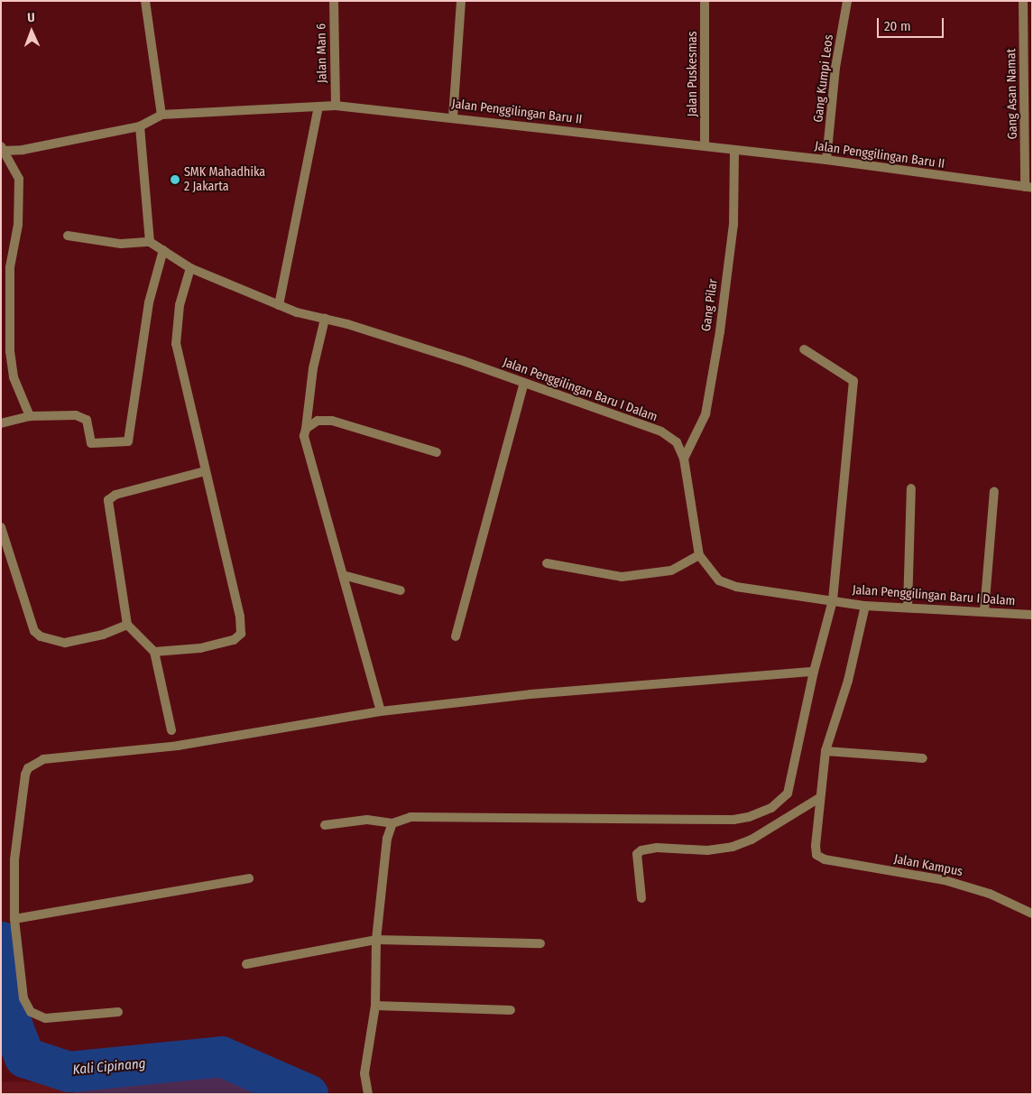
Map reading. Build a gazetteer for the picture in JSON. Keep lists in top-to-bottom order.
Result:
{
  "streets": {
    "street": [
      "Jalan Man 6",
      "Jalan Puskesmas",
      "Gang Kumpi Leos",
      "Gang Asan Namat",
      "Jalan Penggilingan Baru II",
      "Gang Pilar",
      "Jalan Penggilingan Baru I Dalam",
      "Jalan Kampus"
    ]
  },
  "crossings": [
    ["Jalan Man 6", "Jalan Penggilingan Baru II"],
    ["Jalan Puskesmas", "Jalan Penggilingan Baru II"],
    ["Gang Kumpi Leos", "Jalan Penggilingan Baru II"],
    ["Gang Asan Namat", "Jalan Penggilingan Baru II"],
    ["Jalan Penggilingan Baru II", "Gang Pilar"],
    ["Gang Pilar", "Jalan Penggilingan Baru I Dalam"]
  ],
  "water": ["Kali Cipinang"],
  "places": ["SMK Mahadhika 2 Jakarta"],
  "scale_bar": "20 m",
  "north": "top"
}
